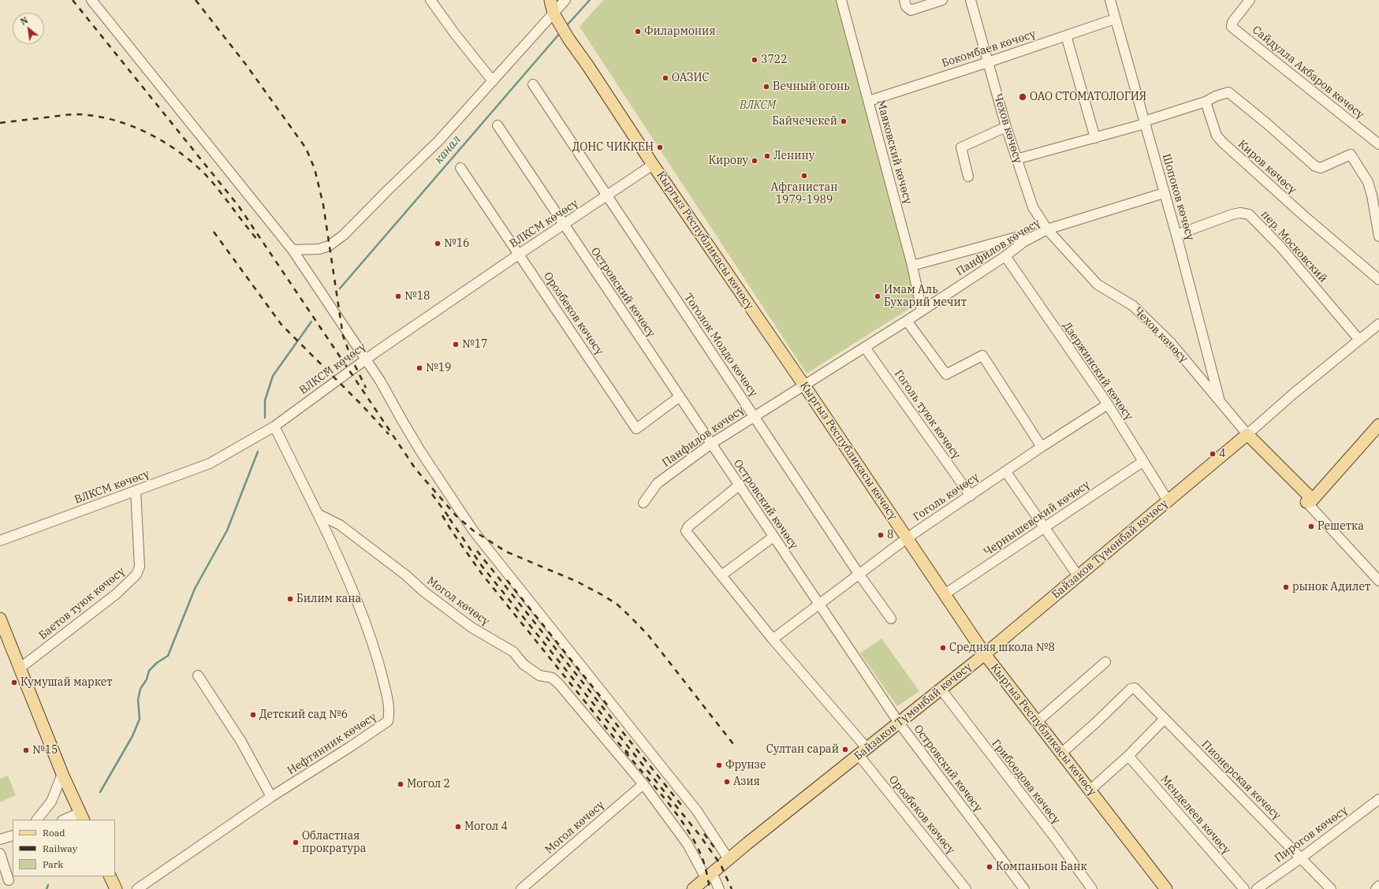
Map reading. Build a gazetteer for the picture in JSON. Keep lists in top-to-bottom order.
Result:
{
  "streets": {
    "main road": ["Чехов көчөсү", "Кыргыз Республикасы көчөсү", "Байзаков Түмөнбай көчөсү"],
    "street": [
      "Бокомбаев көчөсү",
      "Сайдулла Акбаров көчөсү",
      "Маяковский көчөсү",
      "Киров көчөсү",
      "Шопоков көчөсү",
      "ВЛКСМ көчөсү",
      "пер. Московский",
      "Панфилов көчөсү",
      "Островский көчөсү",
      "Орозбеков көчөсү",
      "Тоголок Молдо көчөсү",
      "Дзержинский көчөсү",
      "Гоголь туюк көчөсү",
      "Гоголь көчөсү",
      "Чернышевский көчөсү",
      "Могол көчөсү",
      "Баетов туюк көчөсү",
      "Нефтянник көчөсү",
      "Пионерская көчөсү",
      "Грибоедова көчөсү",
      "Менделеев көчөсү",
      "Пирогов көчөсү"
    ]
  },
  "crossings": [
    ["Бокомбаев көчөсү", "Чехов көчөсү"],
    ["Бокомбаев көчөсү", "Маяковский көчөсү"],
    ["Бокомбаев көчөсү", "Шопоков көчөсү"],
    ["Чехов көчөсү", "Шопоков көчөсү"],
    ["Чехов көчөсү", "Панфилов көчөсү"],
    ["Чехов көчөсү", "Байзаков Түмөнбай көчөсү"],
    ["Маяковский көчөсү", "Панфилов көчөсү"],
    ["Шопоков көчөсү", "пер. Московский"],
    ["Шопоков көчөсү", "Панфилов көчөсү"],
    ["ВЛКСМ көчөсү", "Кыргыз Республикасы көчөсү"],
    ["ВЛКСМ көчөсү", "Островский көчөсү"],
    ["ВЛКСМ көчөсү", "Орозбеков көчөсү"],
    ["ВЛКСМ көчөсү", "Тоголок Молдо көчөсү"],
    ["ВЛКСМ көчөсү", "Баетов туюк көчөсү"],
    ["Кыргыз Республикасы көчөсү", "Панфилов көчөсү"],
    ["Кыргыз Республикасы көчөсү", "Гоголь көчөсү"],
    ["Кыргыз Республикасы көчөсү", "Чернышевский көчөсү"],
    ["Кыргыз Республикасы көчөсү", "Байзаков Түмөнбай көчөсү"],
    ["Кыргыз Республикасы көчөсү", "Пионерская көчөсү"],
    ["Панфилов көчөсү", "Островский көчөсү"],
    ["Панфилов көчөсү", "Тоголок Молдо көчөсү"],
    ["Панфилов көчөсү", "Дзержинский көчөсү"],
    ["Панфилов көчөсү", "Гоголь туюк көчөсү"],
    ["Островский көчөсү", "Орозбеков көчөсү"],
    ["Островский көчөсү", "Гоголь көчөсү"],
    ["Островский көчөсү", "Байзаков Түмөнбай көчөсү"],
    ["Орозбеков көчөсү", "Гоголь көчөсү"],
    ["Орозбеков көчөсү", "Байзаков Түмөнбай көчөсү"],
    ["Тоголок Молдо көчөсү", "Гоголь көчөсү"],
    ["Дзержинский көчөсү", "Гоголь көчөсү"],
    ["Дзержинский көчөсү", "Чернышевский көчөсү"],
    ["Дзержинский көчөсү", "Байзаков Түмөнбай көчөсү"],
    ["Гоголь туюк көчөсү", "Гоголь көчөсү"],
    ["Байзаков Түмөнбай көчөсү", "Могол көчөсү"],
    ["Байзаков Түмөнбай көчөсү", "Грибоедова көчөсү"],
    ["Могол көчөсү", "Нефтянник көчөсү"],
    ["Пионерская көчөсү", "Пирогов көчөсү"]
  ],
  "water": ["канал"],
  "parks": ["ВЛКСМ"],
  "places": [
    "Филармония",
    "3722",
    "ОАЗИС",
    "Вечный огонь",
    "ОАО СТОМАТОЛОГИЯ",
    "Байчечекей",
    "ДОНС ЧИККЕН",
    "Ленину",
    "Кирову",
    "Афганистан 1979-1989",
    "№16",
    "№18",
    "Имам Аль Бухарий мечит",
    "№17",
    "№19",
    "4",
    "Решетка",
    "8",
    "рынок Адилет",
    "Билим кана",
    "Средняя школа №8",
    "Кумушай маркет",
    "Детский сад №6",
    "Султан сарай",
    "№15",
    "Фрунзе",
    "Азия",
    "Могол 2",
    "Могол 4",
    "Областная прократура",
    "Компаньон Банк"
  ],
  "legend": ["Road", "Railway", "Park"],
  "north": "top left"
}
